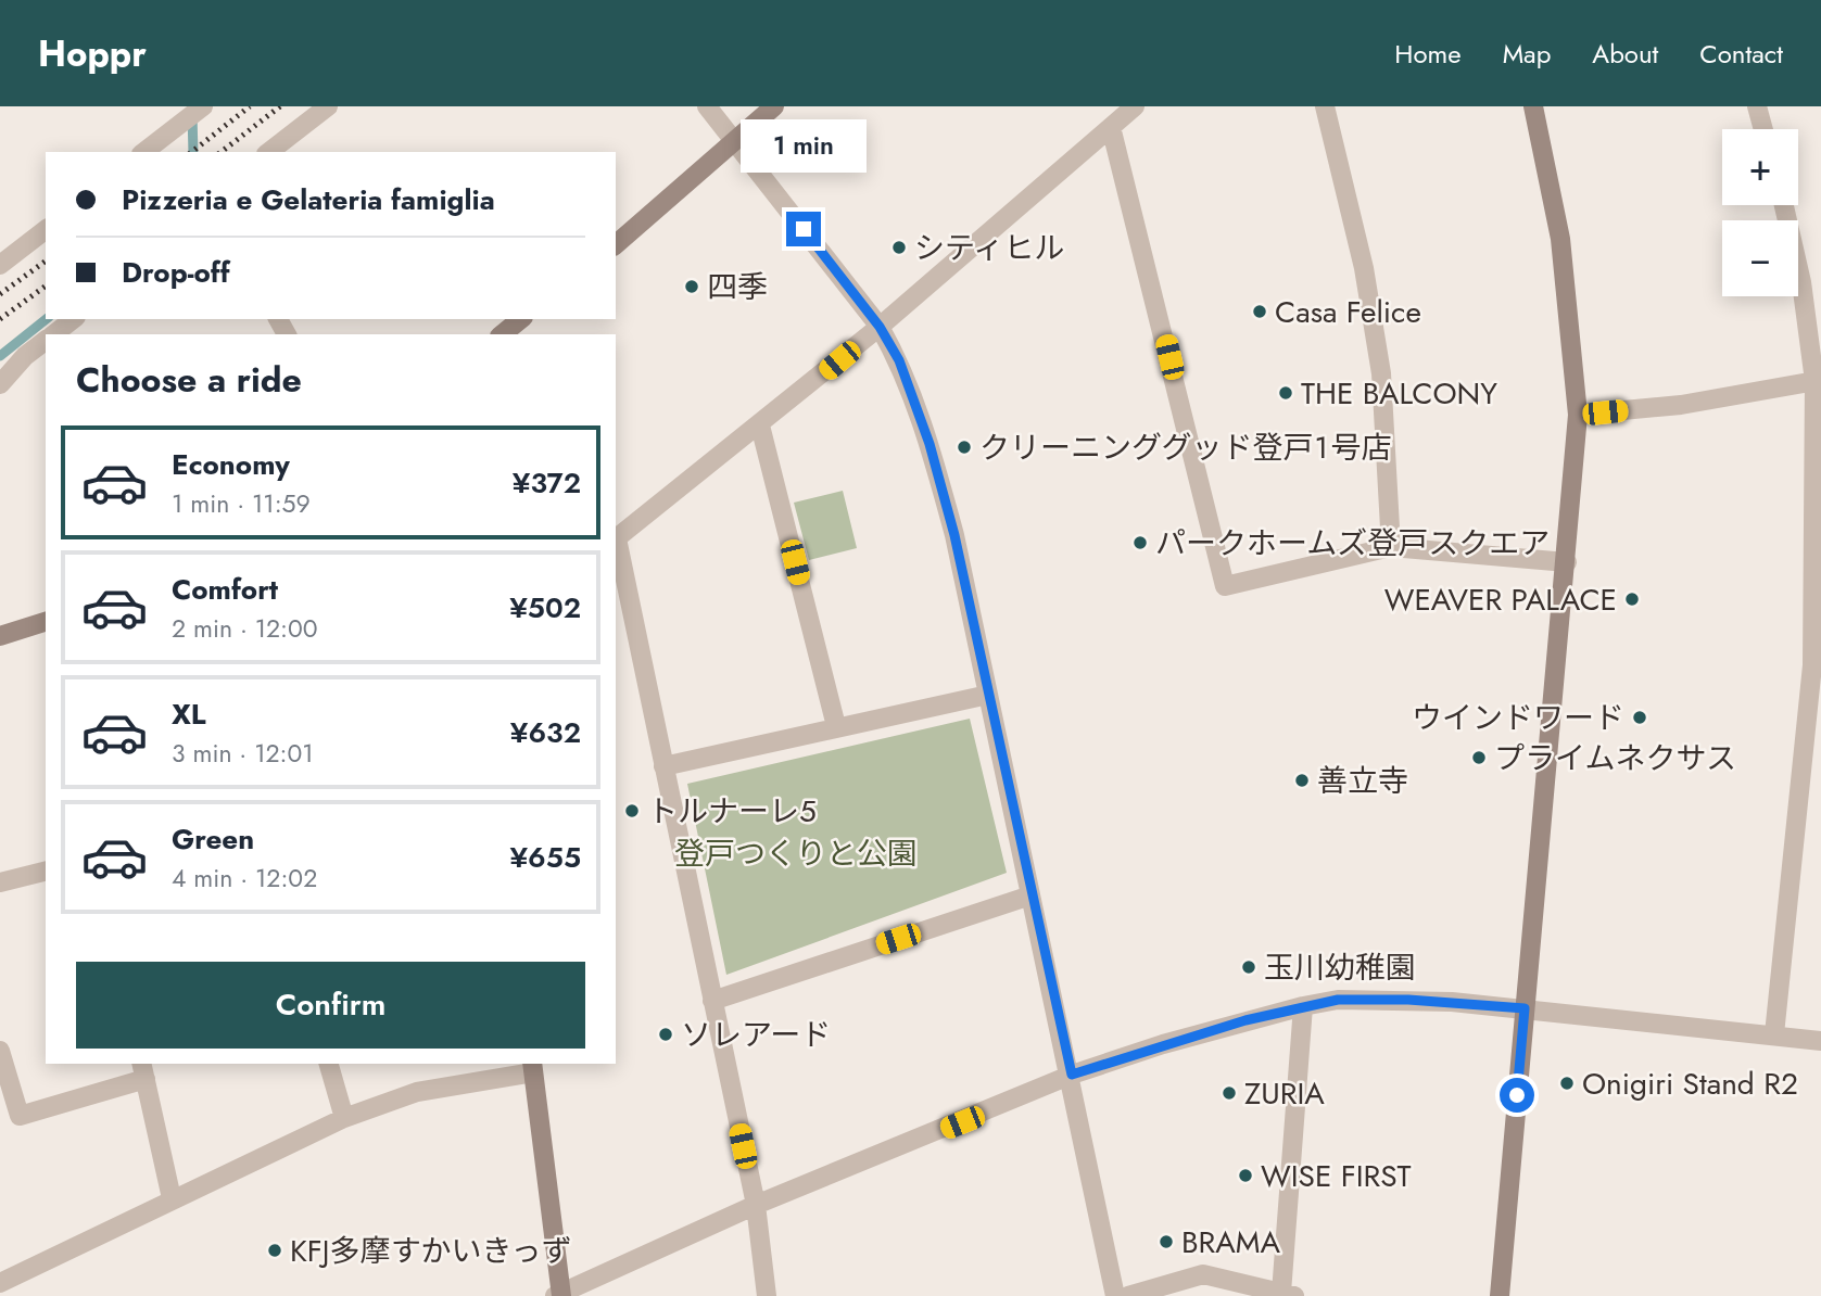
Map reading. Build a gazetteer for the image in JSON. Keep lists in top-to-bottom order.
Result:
{
  "parks": ["登戸つくりと公園"],
  "places": [
    "シティヒル",
    "四季",
    "Casa Felice",
    "THE BALCONY",
    "クリーニンググッド登戸１号店",
    "パークホームズ登戸スクエア",
    "WEAVER PALACE",
    "ウインドワード",
    "プライムネクサス",
    "善立寺",
    "トルナーレ5",
    "玉川幼稚園",
    "ソレアード",
    "Onigiri Stand R2",
    "ZURIA",
    "WISE FIRST",
    "BRAMA",
    "KFJ多摩すかいきっず"
  ],
  "page": {
    "header": "Hoppr",
    "nav": [
      "Home",
      "Map",
      "About",
      "Contact"
    ],
    "bubble": "1 min",
    "map_buttons": ["+", "−"],
    "banner": ["Pizzeria e Gelateria famiglia", "Drop-off"],
    "heading": "Choose a ride",
    "list": [
      {
        "name": "Economy",
        "note": "1 min · 11:59",
        "value": "¥372"
      },
      {
        "name": "Comfort",
        "note": "2 min · 12:00",
        "value": "¥502"
      },
      {
        "name": "XL",
        "note": "3 min · 12:01",
        "value": "¥632"
      },
      {
        "name": "Green",
        "note": "4 min · 12:02",
        "value": "¥655"
      }
    ],
    "buttons": "Confirm"
  }
}
